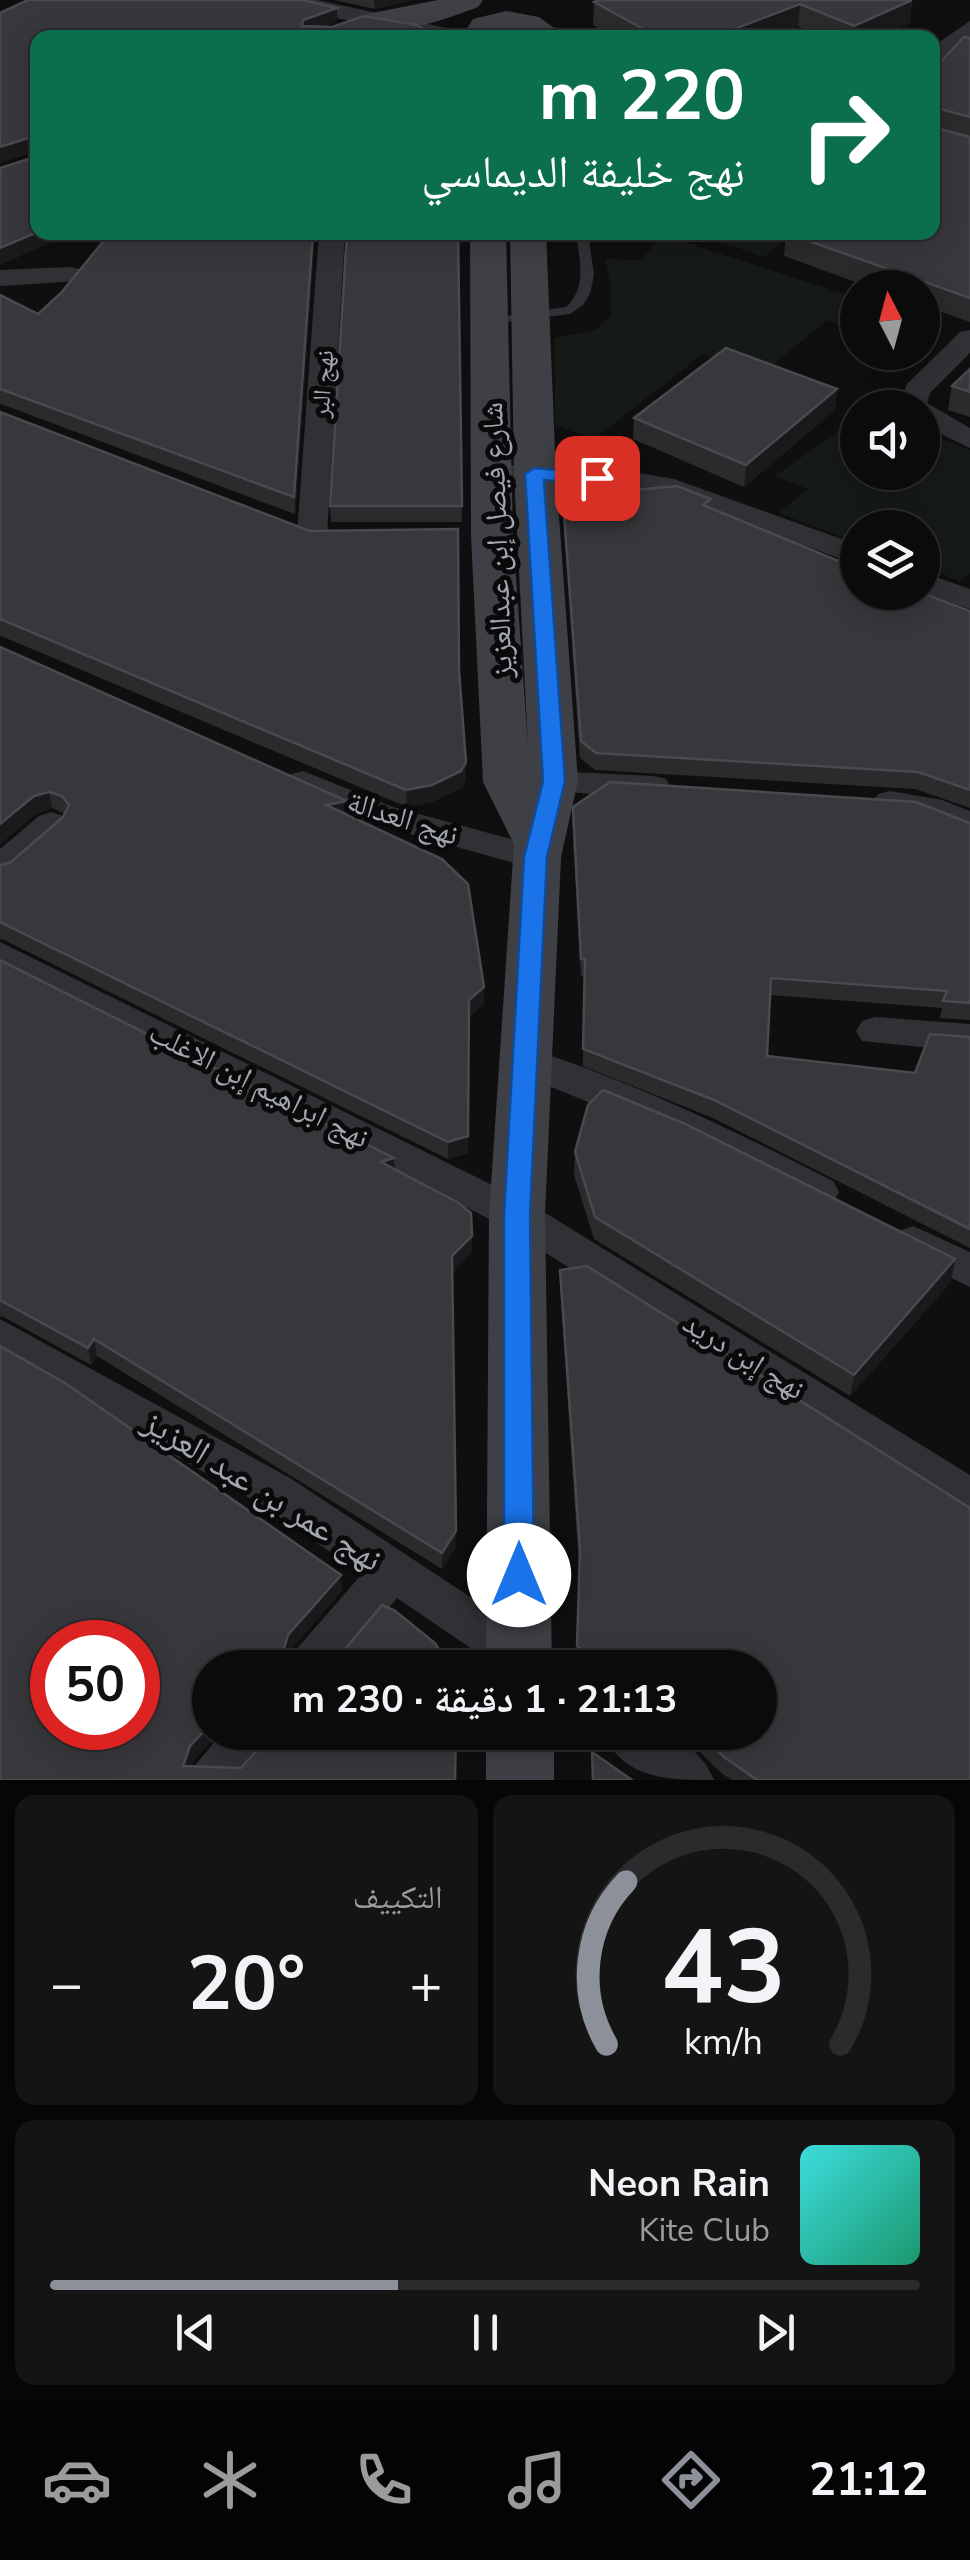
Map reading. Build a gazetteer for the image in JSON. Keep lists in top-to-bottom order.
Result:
{
  "streets": {
    "main road": ["شارع فيصل إبن عبدالعزيز"],
    "street": [
      "نهج البر",
      "نهج العدالة",
      "نهج ابراهيم إبن الاغلب",
      "نهج إبن دريد",
      "نهج عمر بن عبد العزيز"
    ]
  },
  "crossings": [
    ["شارع فيصل إبن عبدالعزيز", "نهج العدالة"],
    ["نهج ابراهيم إبن الاغلب", "نهج إبن دريد"]
  ],
  "north": "top",
  "page": {
    "turn": ["220 m", "نهج خليفة الديماسي"],
    "limit": "50",
    "trip": "21:13 · 1 دقيقة · 230 m",
    "tile": "التكييف",
    "heat": ["−", "20°", "+"],
    "song": ["Neon Rain", "Kite Club"],
    "tabs": "21:12",
    "gauge": ["43", "km/h"]
  }
}
